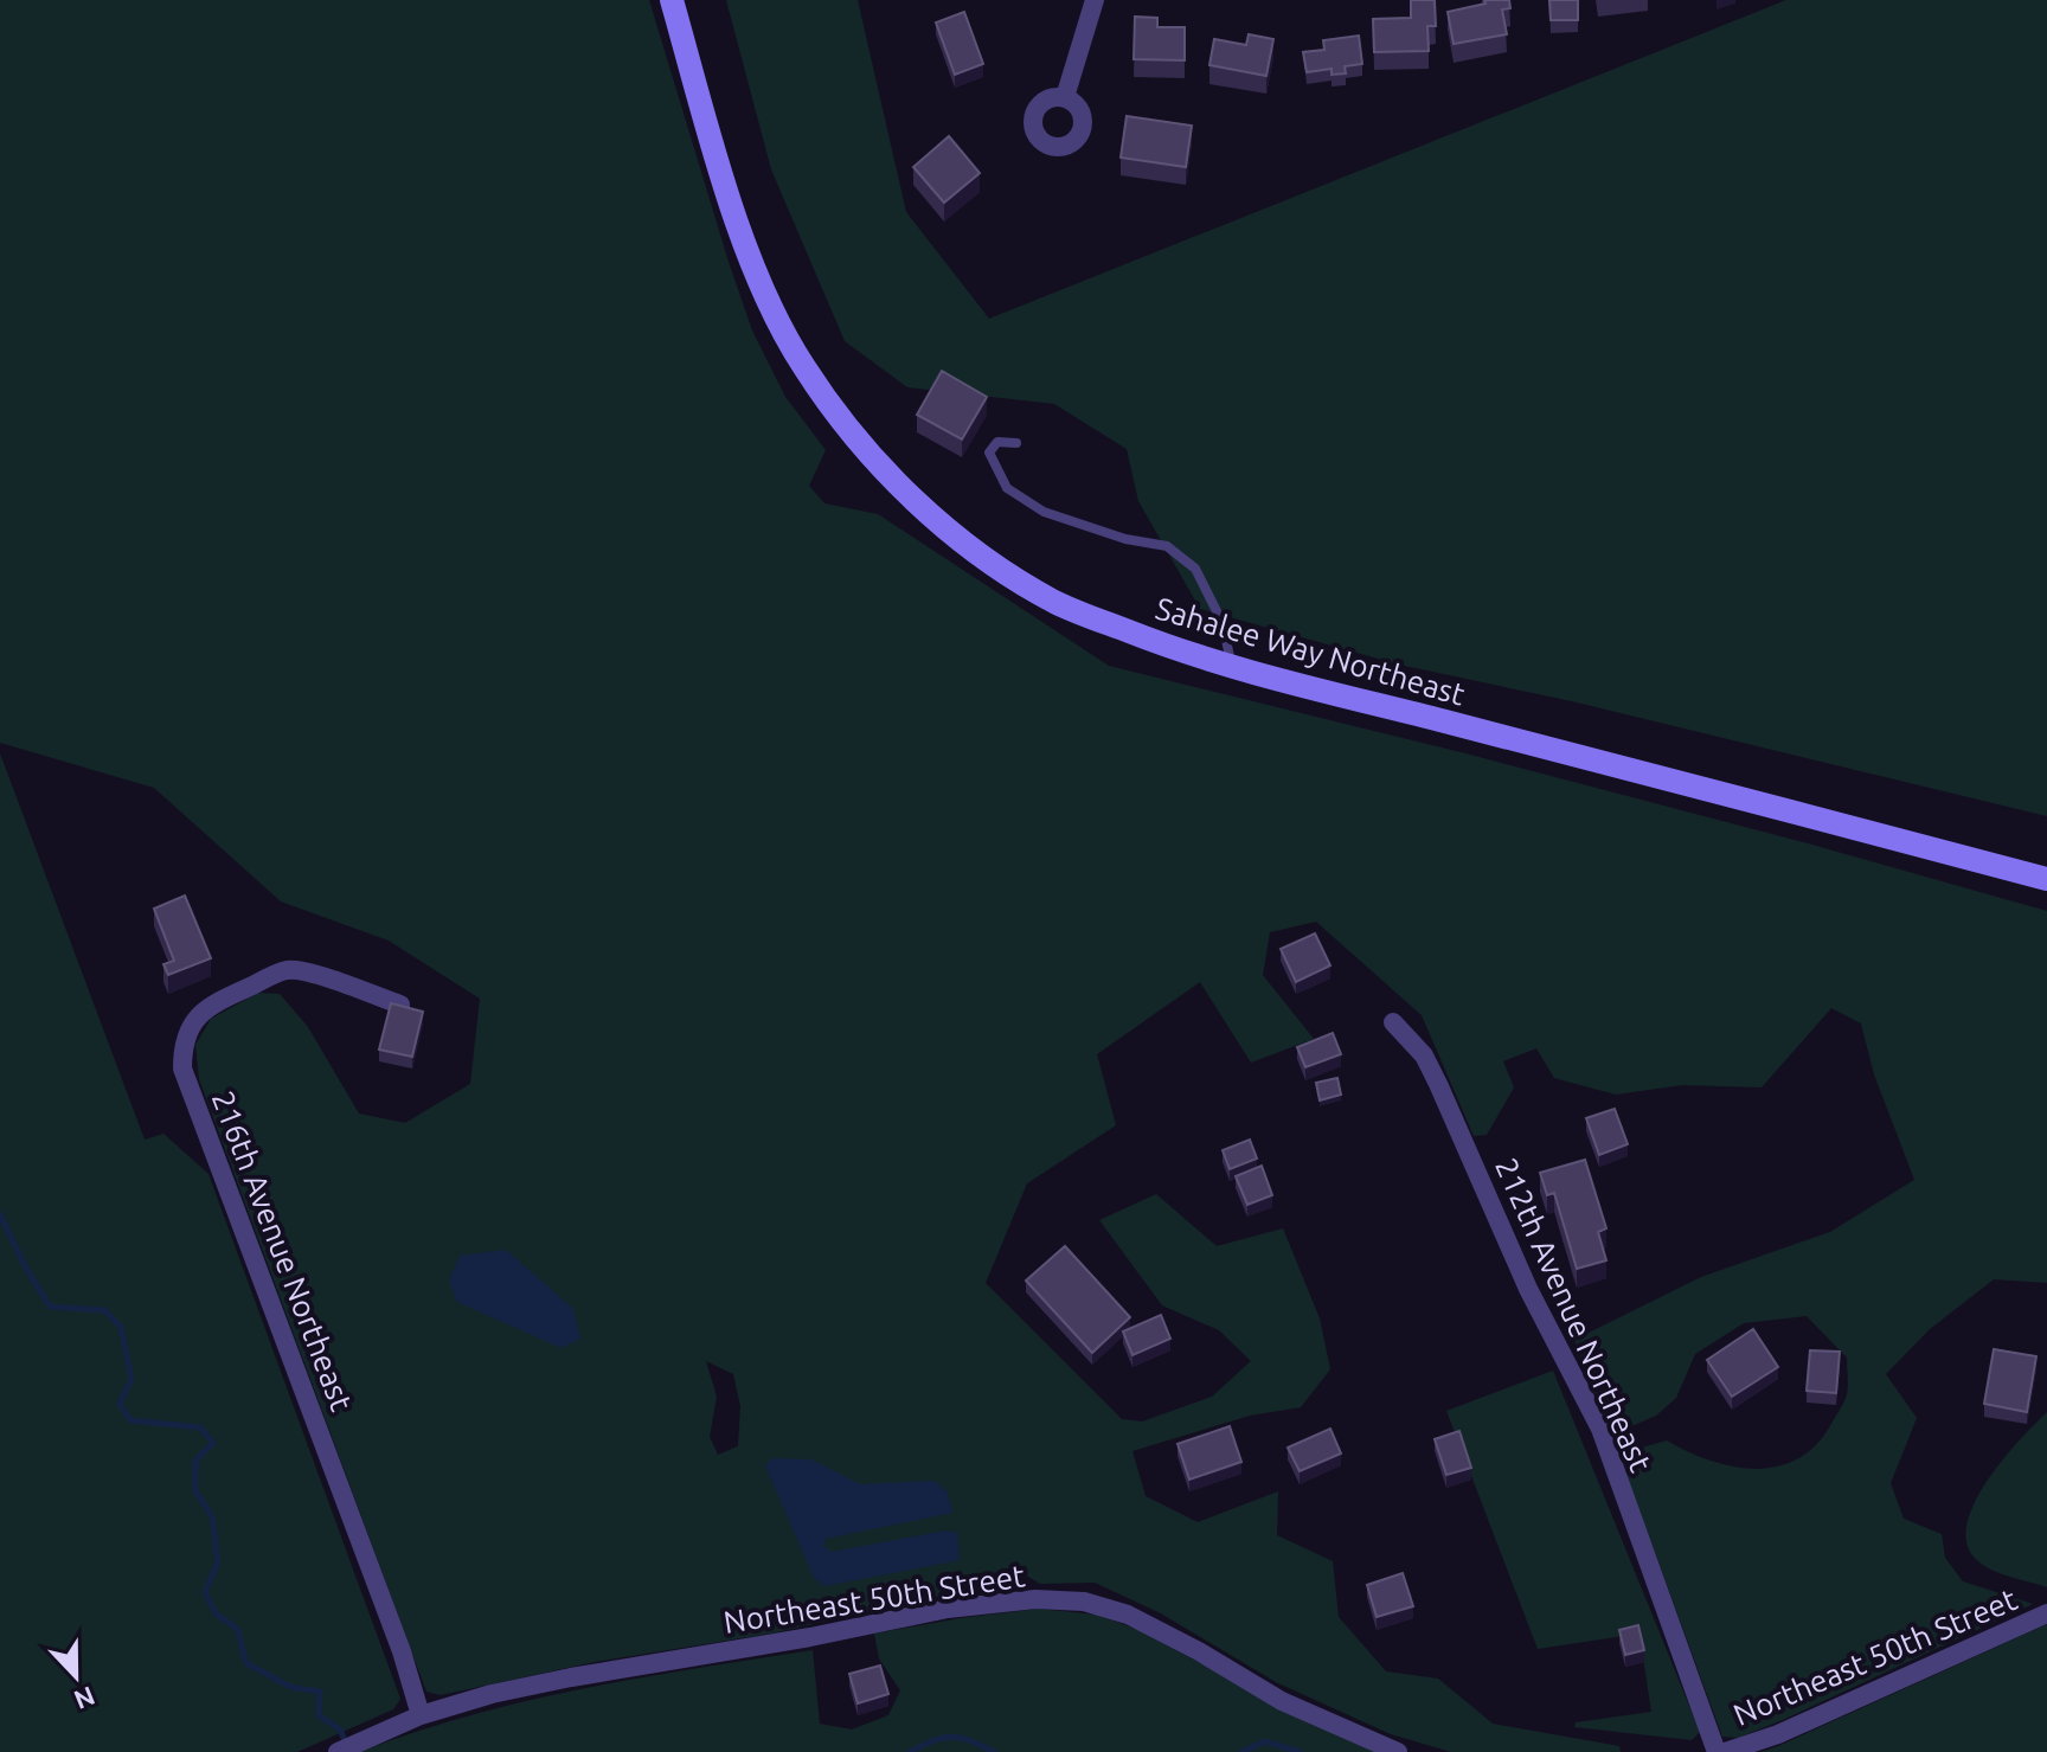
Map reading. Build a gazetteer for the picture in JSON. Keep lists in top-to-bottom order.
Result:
{
  "streets": {
    "main road": ["Sahalee Way Northeast"],
    "street": ["216th Avenue Northeast", "212th Avenue Northeast", "Northeast 50th Street"]
  },
  "crossings": [
    ["216th Avenue Northeast", "Northeast 50th Street"]
  ],
  "north": "bottom"
}
